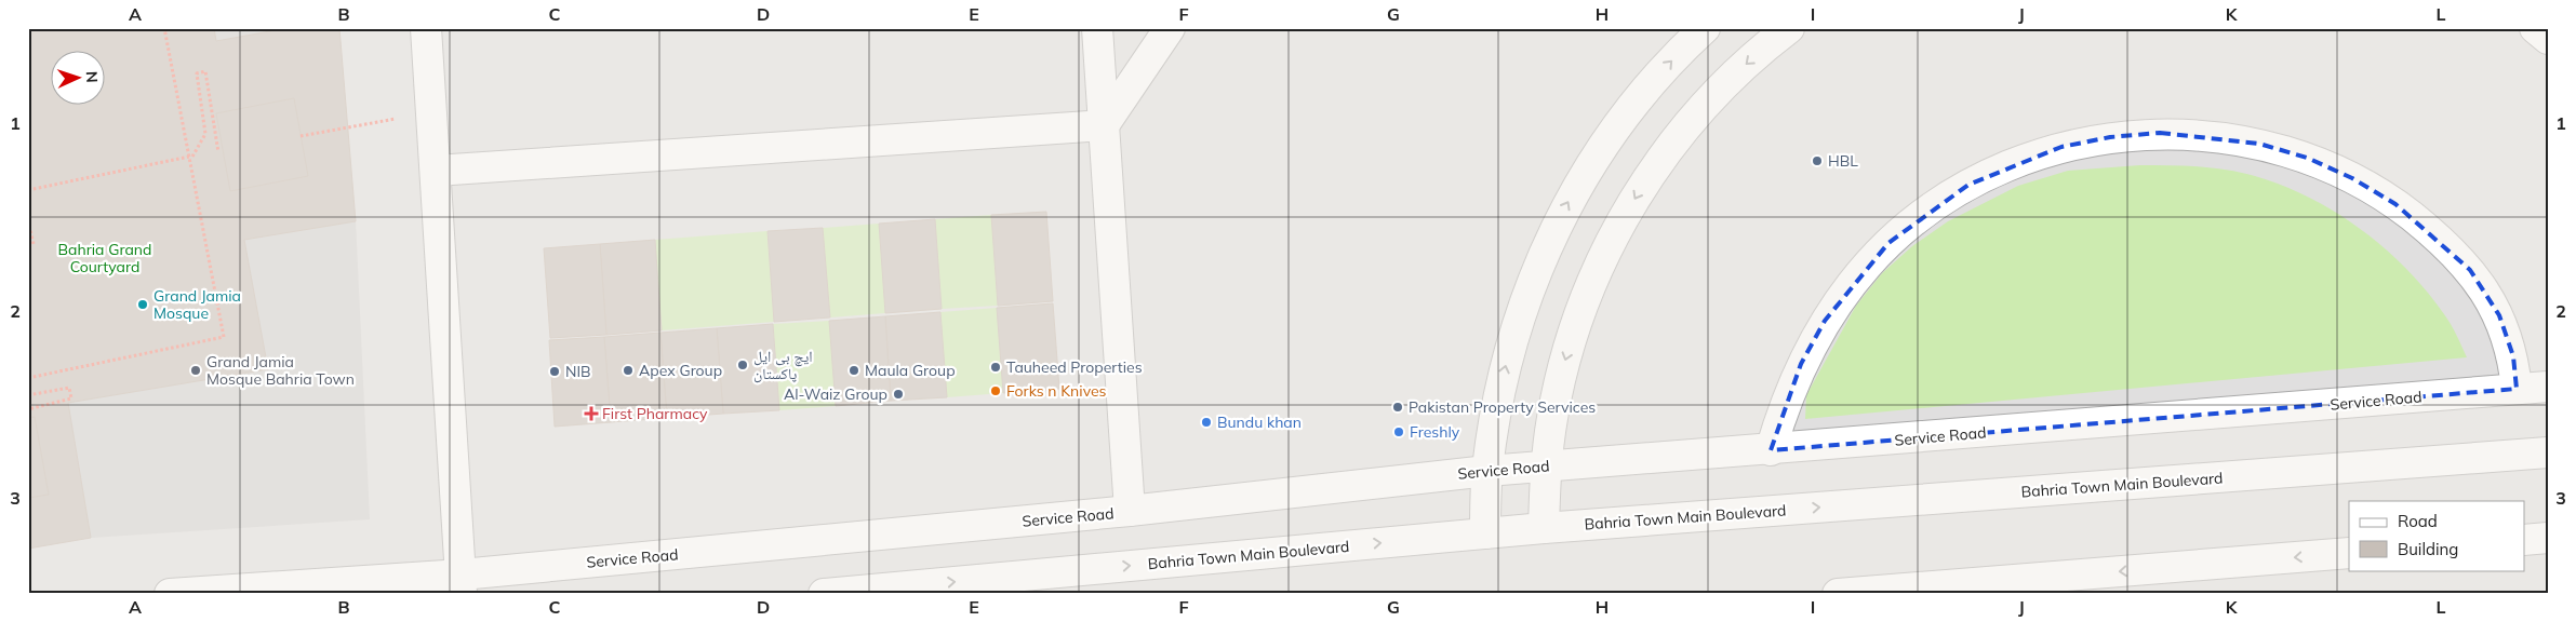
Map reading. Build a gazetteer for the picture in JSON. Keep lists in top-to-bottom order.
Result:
{
  "streets": {
    "street": ["Service Road", "Bahria Town Main Boulevard"]
  },
  "parks": ["Bahria Grand Courtyard"],
  "places": {
    "other": [
      "HBL",
      "Grand Jamia Mosque",
      "ایچ بی ایل پاکستان",
      "Tauheed Properties",
      "Grand Jamia Mosque Bahria Town",
      "Apex Group",
      "Maula Group",
      "NIB",
      "Forks n Knives",
      "Al-Waiz Group",
      "Pakistan Property Services",
      "Bundu khan",
      "Freshly"
    ],
    "health": ["First Pharmacy"]
  },
  "legend": ["Road", "Building"],
  "north": "right",
  "grid": {
    "columns": [
      "A",
      "B",
      "C",
      "D",
      "E",
      "F",
      "G",
      "H",
      "I",
      "J",
      "K",
      "L"
    ],
    "rows": ["1", "2", "3"]
  }
}
